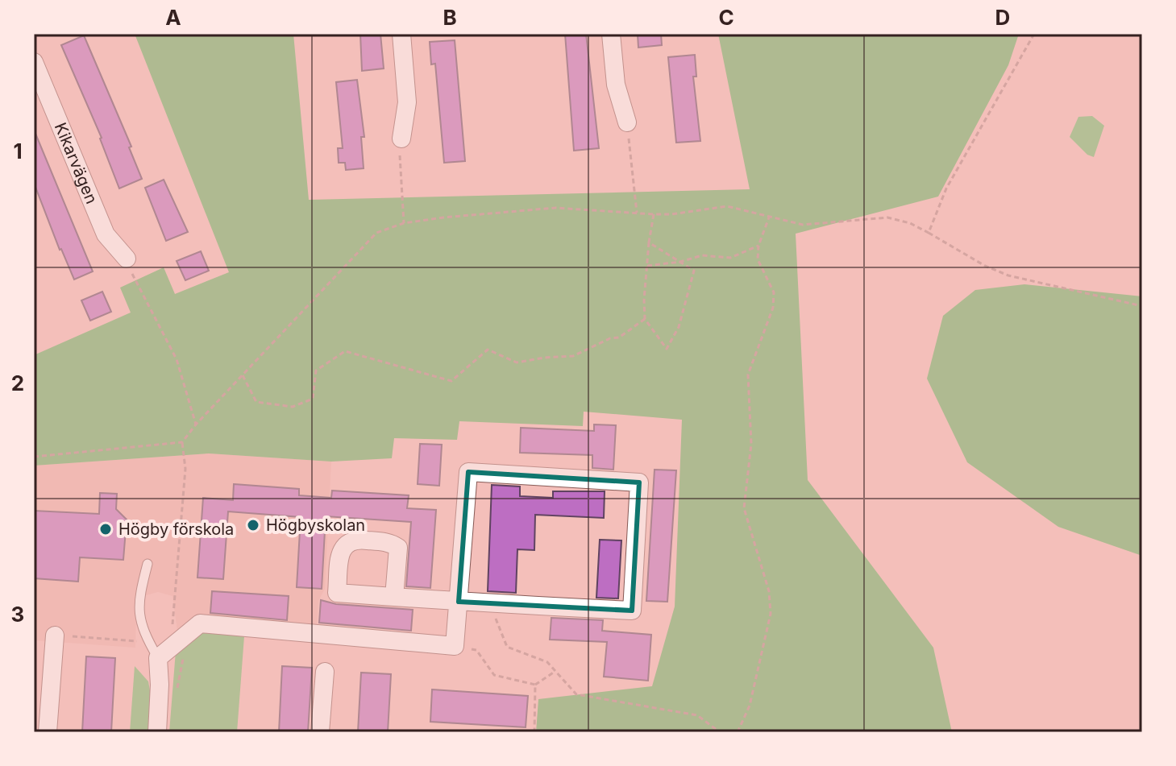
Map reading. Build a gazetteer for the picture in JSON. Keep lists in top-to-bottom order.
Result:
{
  "streets": {
    "street": ["Kikarvägen"]
  },
  "places": ["Högbyskolan", "Högby förskola"],
  "grid": {
    "columns": [
      "A",
      "B",
      "C",
      "D"
    ],
    "rows": ["1", "2", "3"]
  }
}
